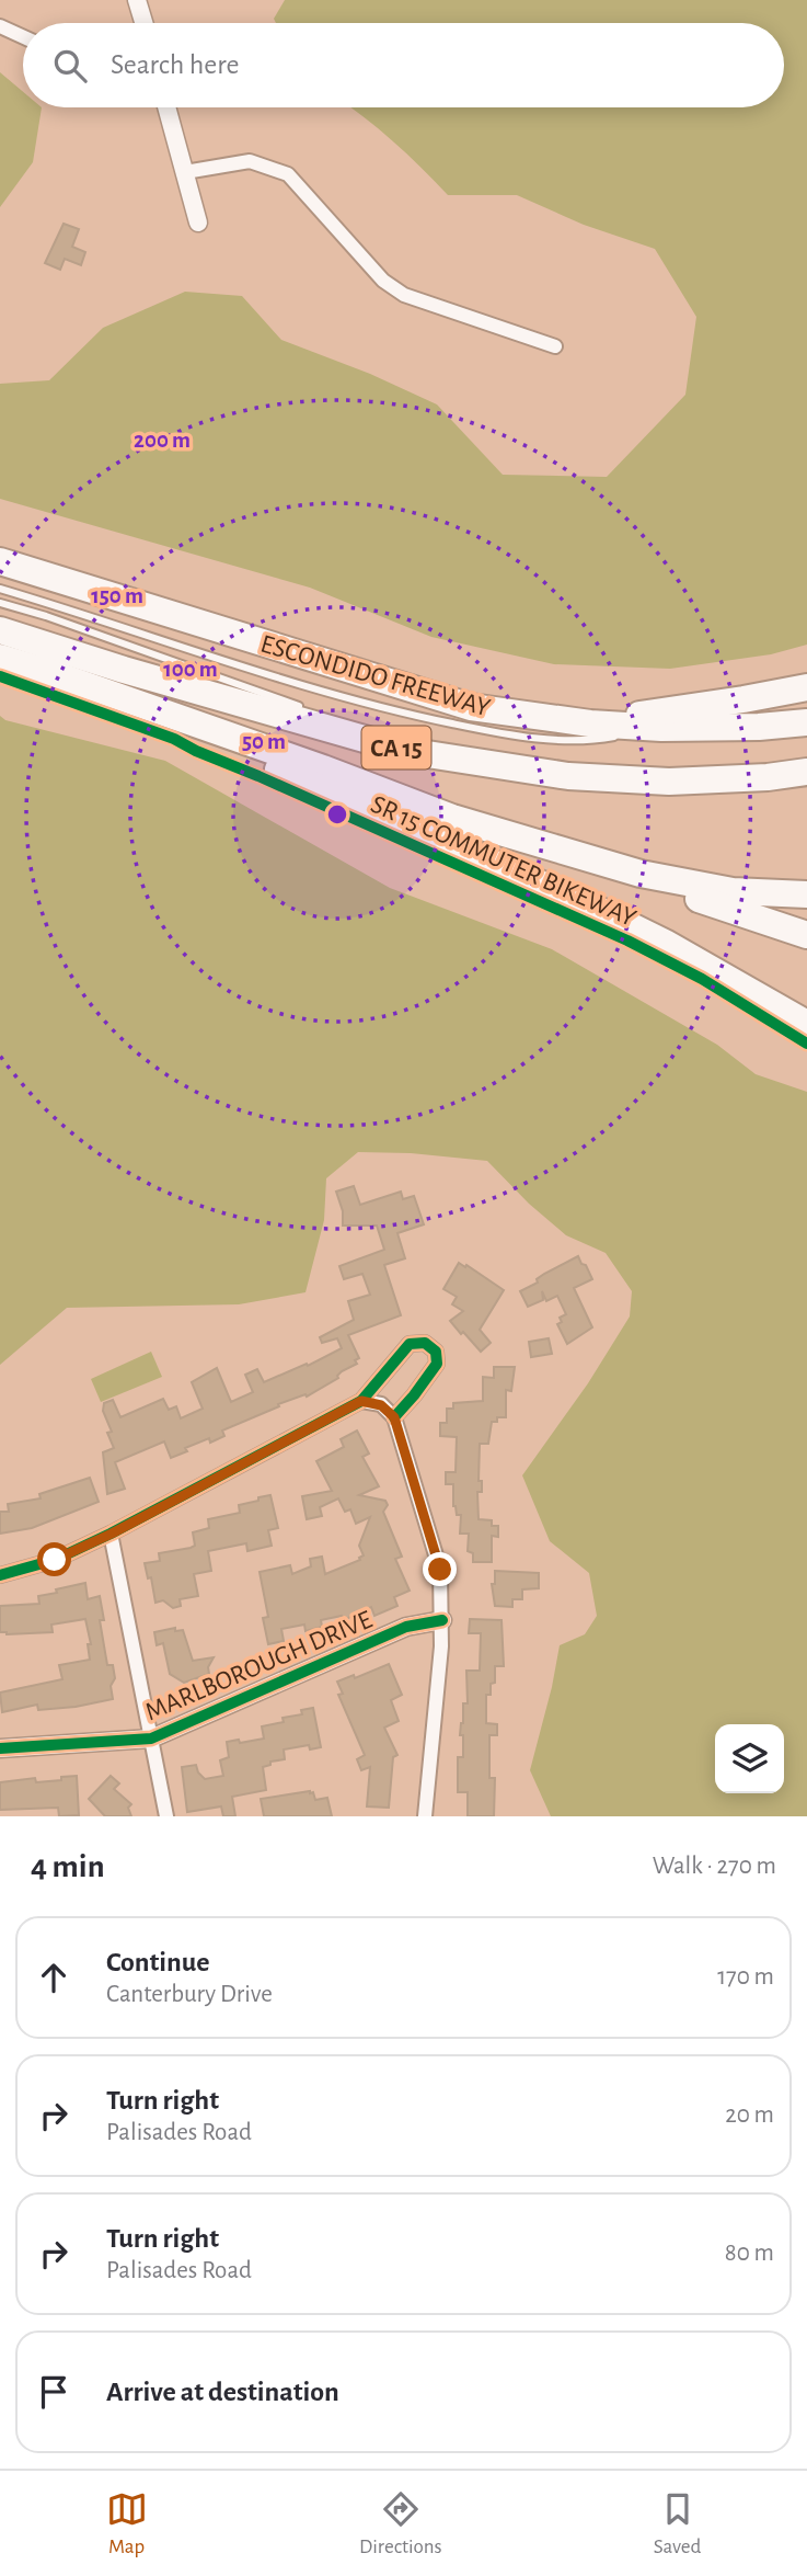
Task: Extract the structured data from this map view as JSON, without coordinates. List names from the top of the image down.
{
  "streets": {
    "highway": ["ESCONDIDO FREEWAY", "CA 15"],
    "street": ["MARLBOROUGH DRIVE"],
    "cycle path": ["SR 15 COMMUTER BIKEWAY"]
  },
  "page": {
    "search": "Search here",
    "heading": ["4 min", "Walk · 270 m"],
    "list": [
      ["Continue", "Canterbury Drive", "170 m"],
      ["Turn right", "Palisades Road", "20 m"],
      ["Turn right", "Palisades Road", "80 m"],
      "Arrive at destination"
    ],
    "nav": ["Map", "Directions", "Saved"]
  },
  "rings": [
    "200 m",
    "150 m",
    "100 m",
    "50 m"
  ]
}
